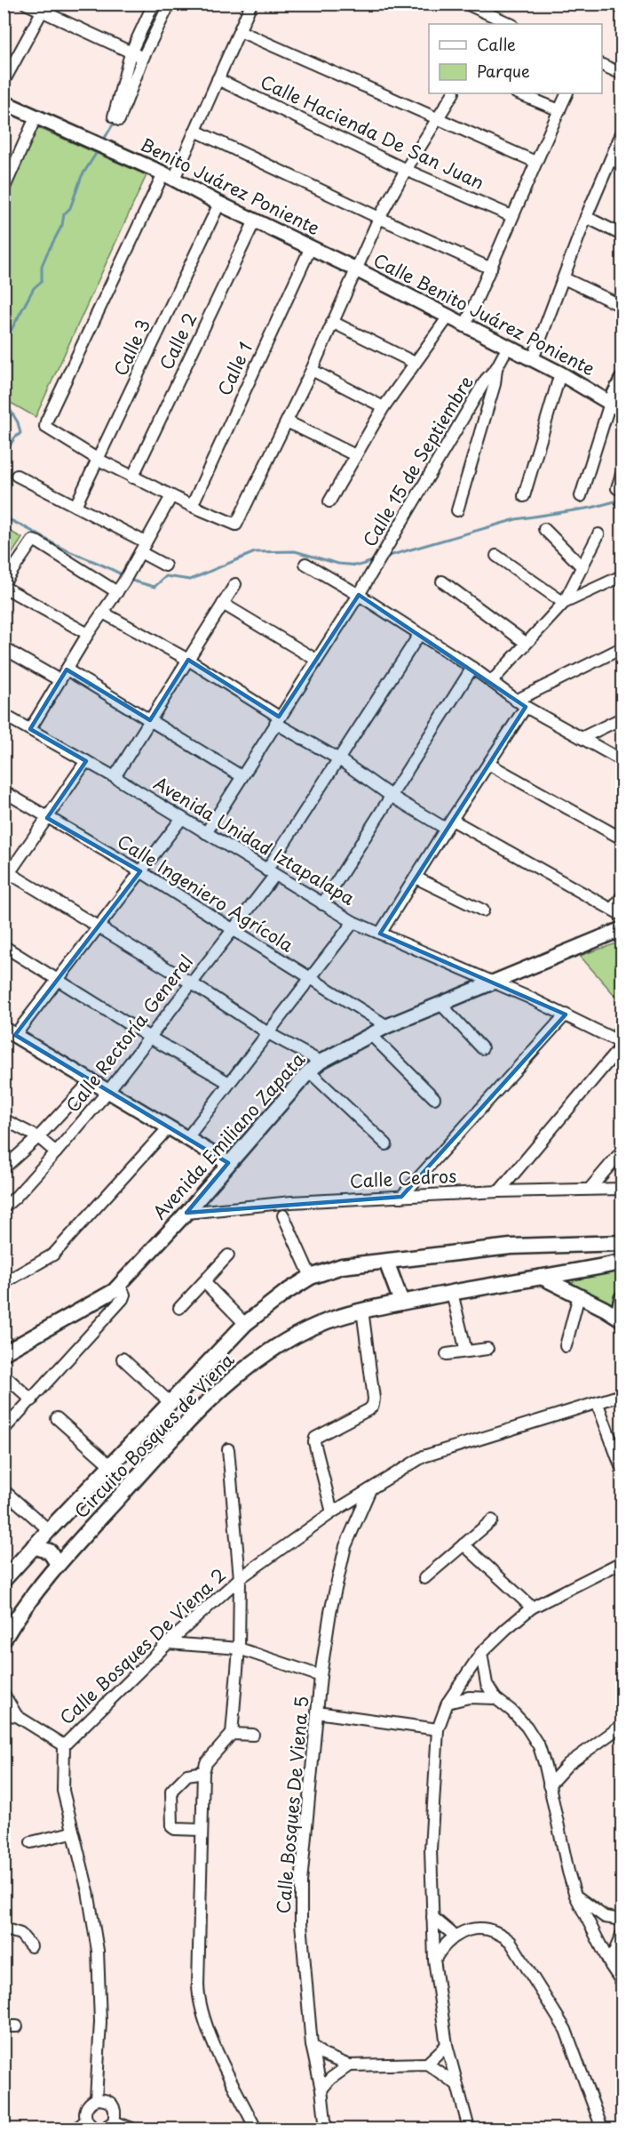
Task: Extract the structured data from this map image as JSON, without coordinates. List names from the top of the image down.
{
  "streets": {
    "main road": ["Circuito Bosques de Viena"],
    "street": [
      "Calle Hacienda De San Juan",
      "Benito Juárez Poniente",
      "Calle Benito Juárez Poniente",
      "Calle 2",
      "Calle 3",
      "Calle 1",
      "Calle 15 de Septiembre",
      "Avenida Unidad Iztapalapa",
      "Calle Ingeniero Agrícola",
      "Calle Rectoría General",
      "Avenida Emiliano Zapata",
      "Calle Cedros",
      "Calle Bosques De Viena 2",
      "Calle Bosques De Viena 5"
    ]
  },
  "crossings": [
    ["Benito Juárez Poniente", "Calle Benito Juárez Poniente"],
    ["Benito Juárez Poniente", "Calle 2"],
    ["Benito Juárez Poniente", "Calle 3"],
    ["Benito Juárez Poniente", "Calle 1"],
    ["Calle Benito Juárez Poniente", "Calle 15 de Septiembre"],
    ["Calle 15 de Septiembre", "Avenida Unidad Iztapalapa"],
    ["Avenida Unidad Iztapalapa", "Calle Rectoría General"],
    ["Avenida Unidad Iztapalapa", "Avenida Emiliano Zapata"],
    ["Calle Ingeniero Agrícola", "Calle Rectoría General"],
    ["Calle Ingeniero Agrícola", "Avenida Emiliano Zapata"],
    ["Avenida Emiliano Zapata", "Calle Cedros"],
    ["Calle Bosques De Viena 2", "Calle Bosques De Viena 5"]
  ],
  "legend": ["Calle", "Parque"]
}
